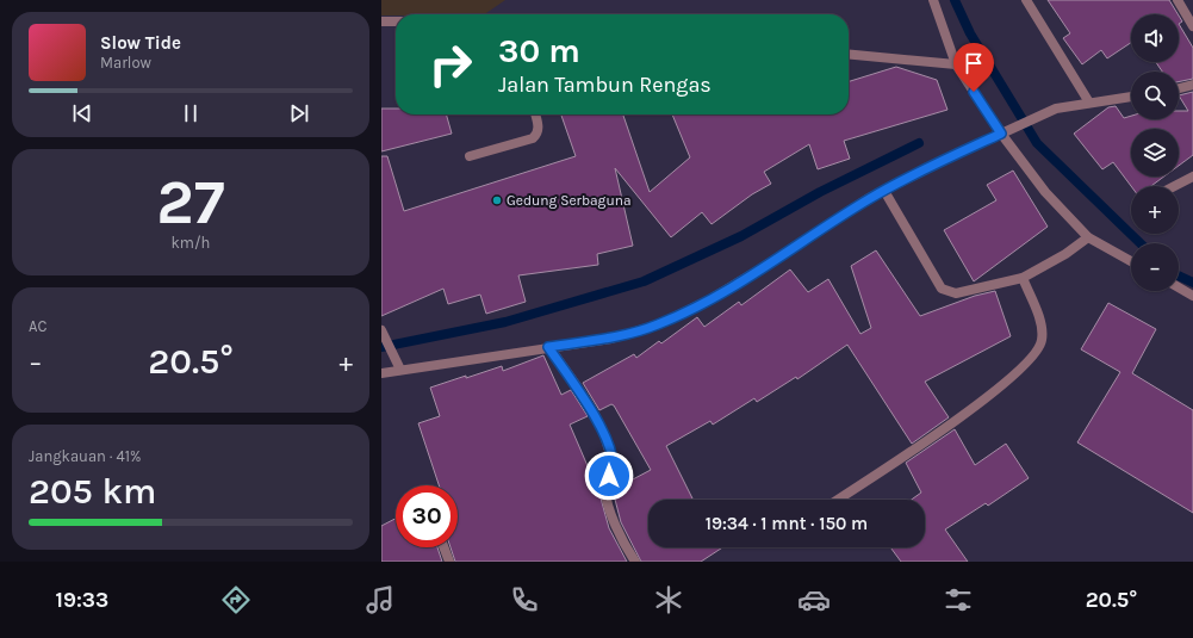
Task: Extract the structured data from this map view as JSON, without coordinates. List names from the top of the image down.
{
  "places": ["Gedung Serbaguna"],
  "page": {
    "map_buttons": ["+", "−"],
    "turn": ["30 m", "Jalan Tambun Rengas"],
    "song": ["Slow Tide", "Marlow"],
    "tile": [
      ["27", "km/h"],
      "AC",
      ["Jangkauan · 41%", "205 km"]
    ],
    "heat": ["−", "20.5°", "+"],
    "limit": "30",
    "trip": "19:34 · 1 mnt · 150 m",
    "tabs": ["19:33", "20.5°"]
  }
}
